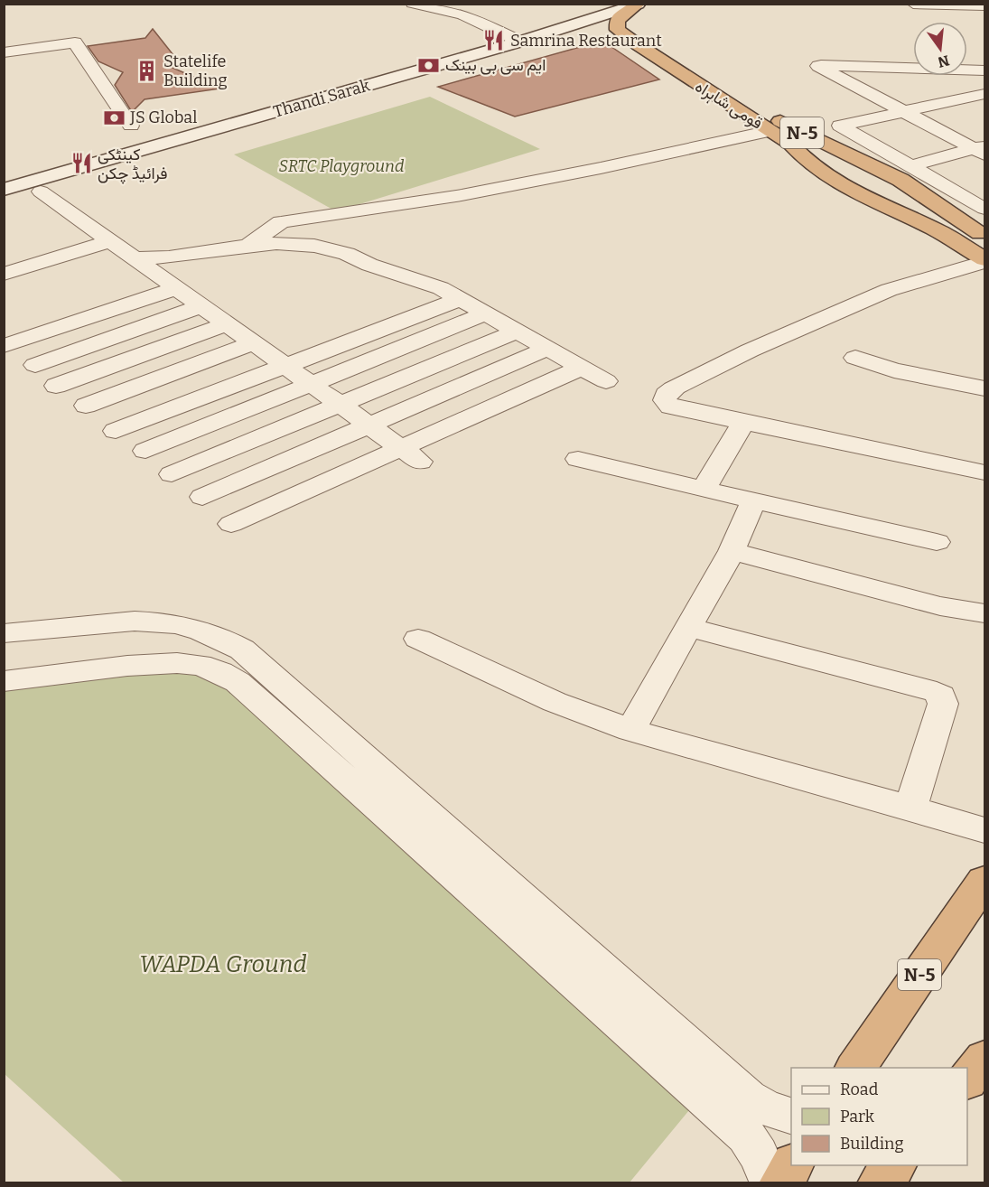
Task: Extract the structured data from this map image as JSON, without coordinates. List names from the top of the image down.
{
  "streets": {
    "highway": ["قومی شاہراہ", "N-5"],
    "main road": ["Thandi Sarak"]
  },
  "crossings": [
    ["Thandi Sarak", "قومی شاہراہ"]
  ],
  "parks": ["SRTC Playground", "WAPDA Ground"],
  "places": {
    "restaurant": ["Samrina Restaurant", "کینٹکی فرائیڈ چکن"],
    "bank": ["ایم سی بی بینک", "JS Global"],
    "building": ["Statelife Building"]
  },
  "legend": ["Road", "Park", "Building"],
  "north": "bottom"
}
